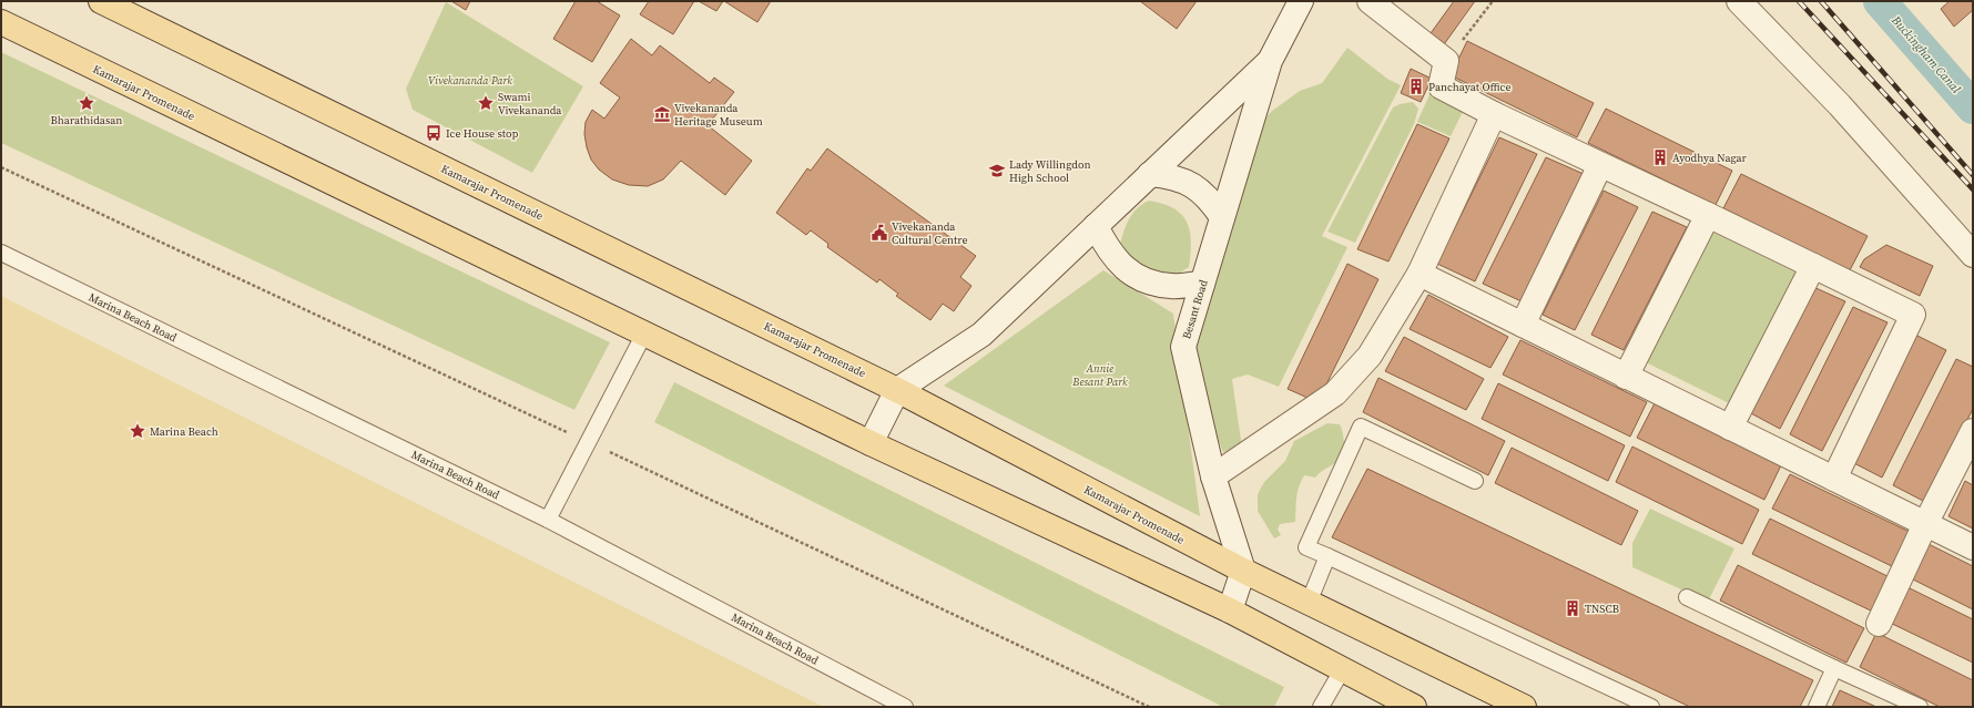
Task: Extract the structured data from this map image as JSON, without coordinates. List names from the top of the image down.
{
  "streets": {
    "main road": ["Kamarajar Promenade"],
    "street": ["Besant Road"],
    "lane": ["Marina Beach Road"]
  },
  "crossings": [
    ["Kamarajar Promenade", "Besant Road"]
  ],
  "water": ["Buckingham Canal"],
  "parks": ["Vivekananda Park", "Annie Besant Park"],
  "places": {
    "building": ["Panchayat Office", "Ayodhya Nagar", "TNSCB"],
    "place": ["Bharathidasan", "Swami Vivekananda", "Marina Beach"],
    "museum": ["Vivekananda Heritage Museum"],
    "bus stop": ["Ice House stop"],
    "school or university": ["Lady Willingdon High School"],
    "public building": ["Vivekananda Cultural Centre"]
  }
}
